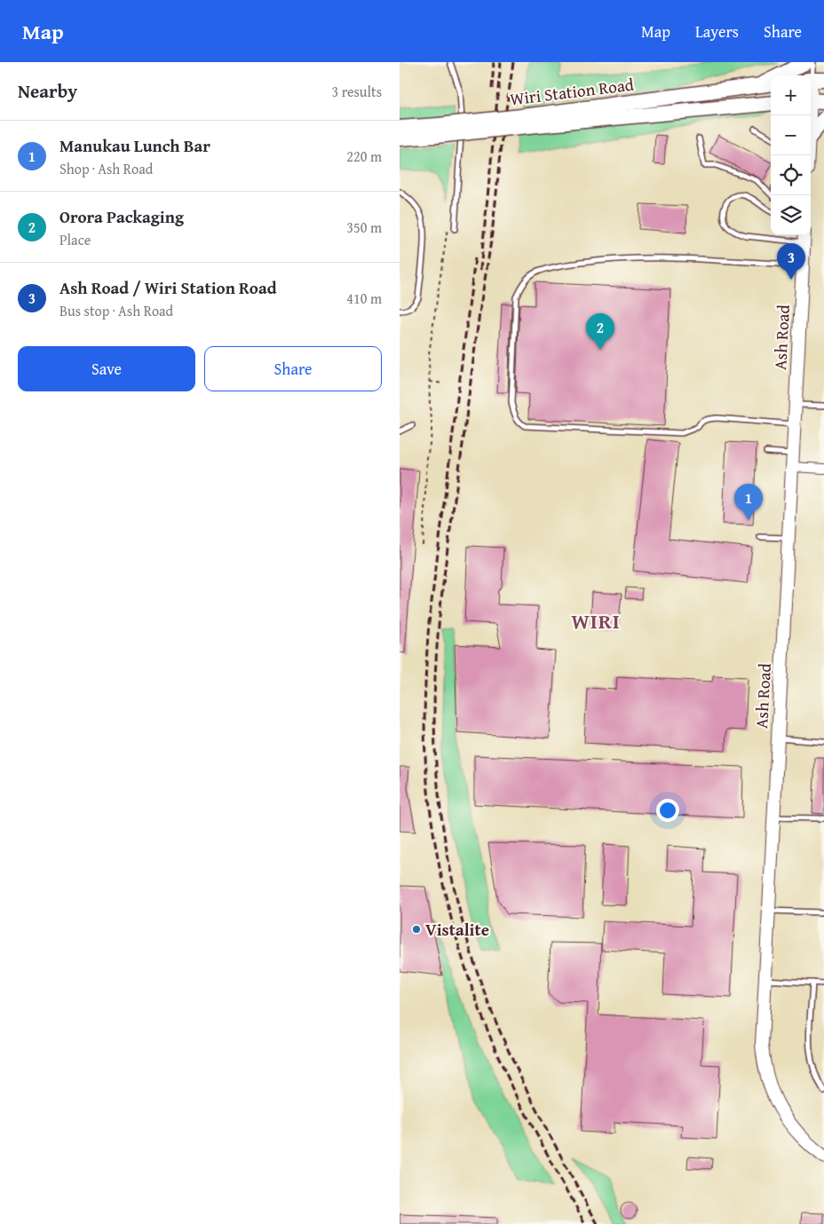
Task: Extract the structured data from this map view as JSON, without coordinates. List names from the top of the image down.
{
  "streets": {
    "main road": ["Wiri Station Road", "Ash Road"]
  },
  "districts": ["WIRI"],
  "places": ["Vistalite"],
  "page": {
    "header": "Map",
    "nav": ["Map", "Layers", "Share"],
    "heading": ["Nearby", "3 results"],
    "map_buttons": ["+", "−"],
    "list": [
      {
        "mark": "1",
        "name": "Manukau Lunch Bar",
        "note": "Shop · Ash Road",
        "value": "220 m"
      },
      {
        "mark": "2",
        "name": "Orora Packaging",
        "note": "Place",
        "value": "350 m"
      },
      {
        "mark": "3",
        "name": "Ash Road / Wiri Station Road",
        "note": "Bus stop · Ash Road",
        "value": "410 m"
      }
    ],
    "pins": ["3", "2", "1"],
    "buttons": ["Save", "Share"]
  }
}
